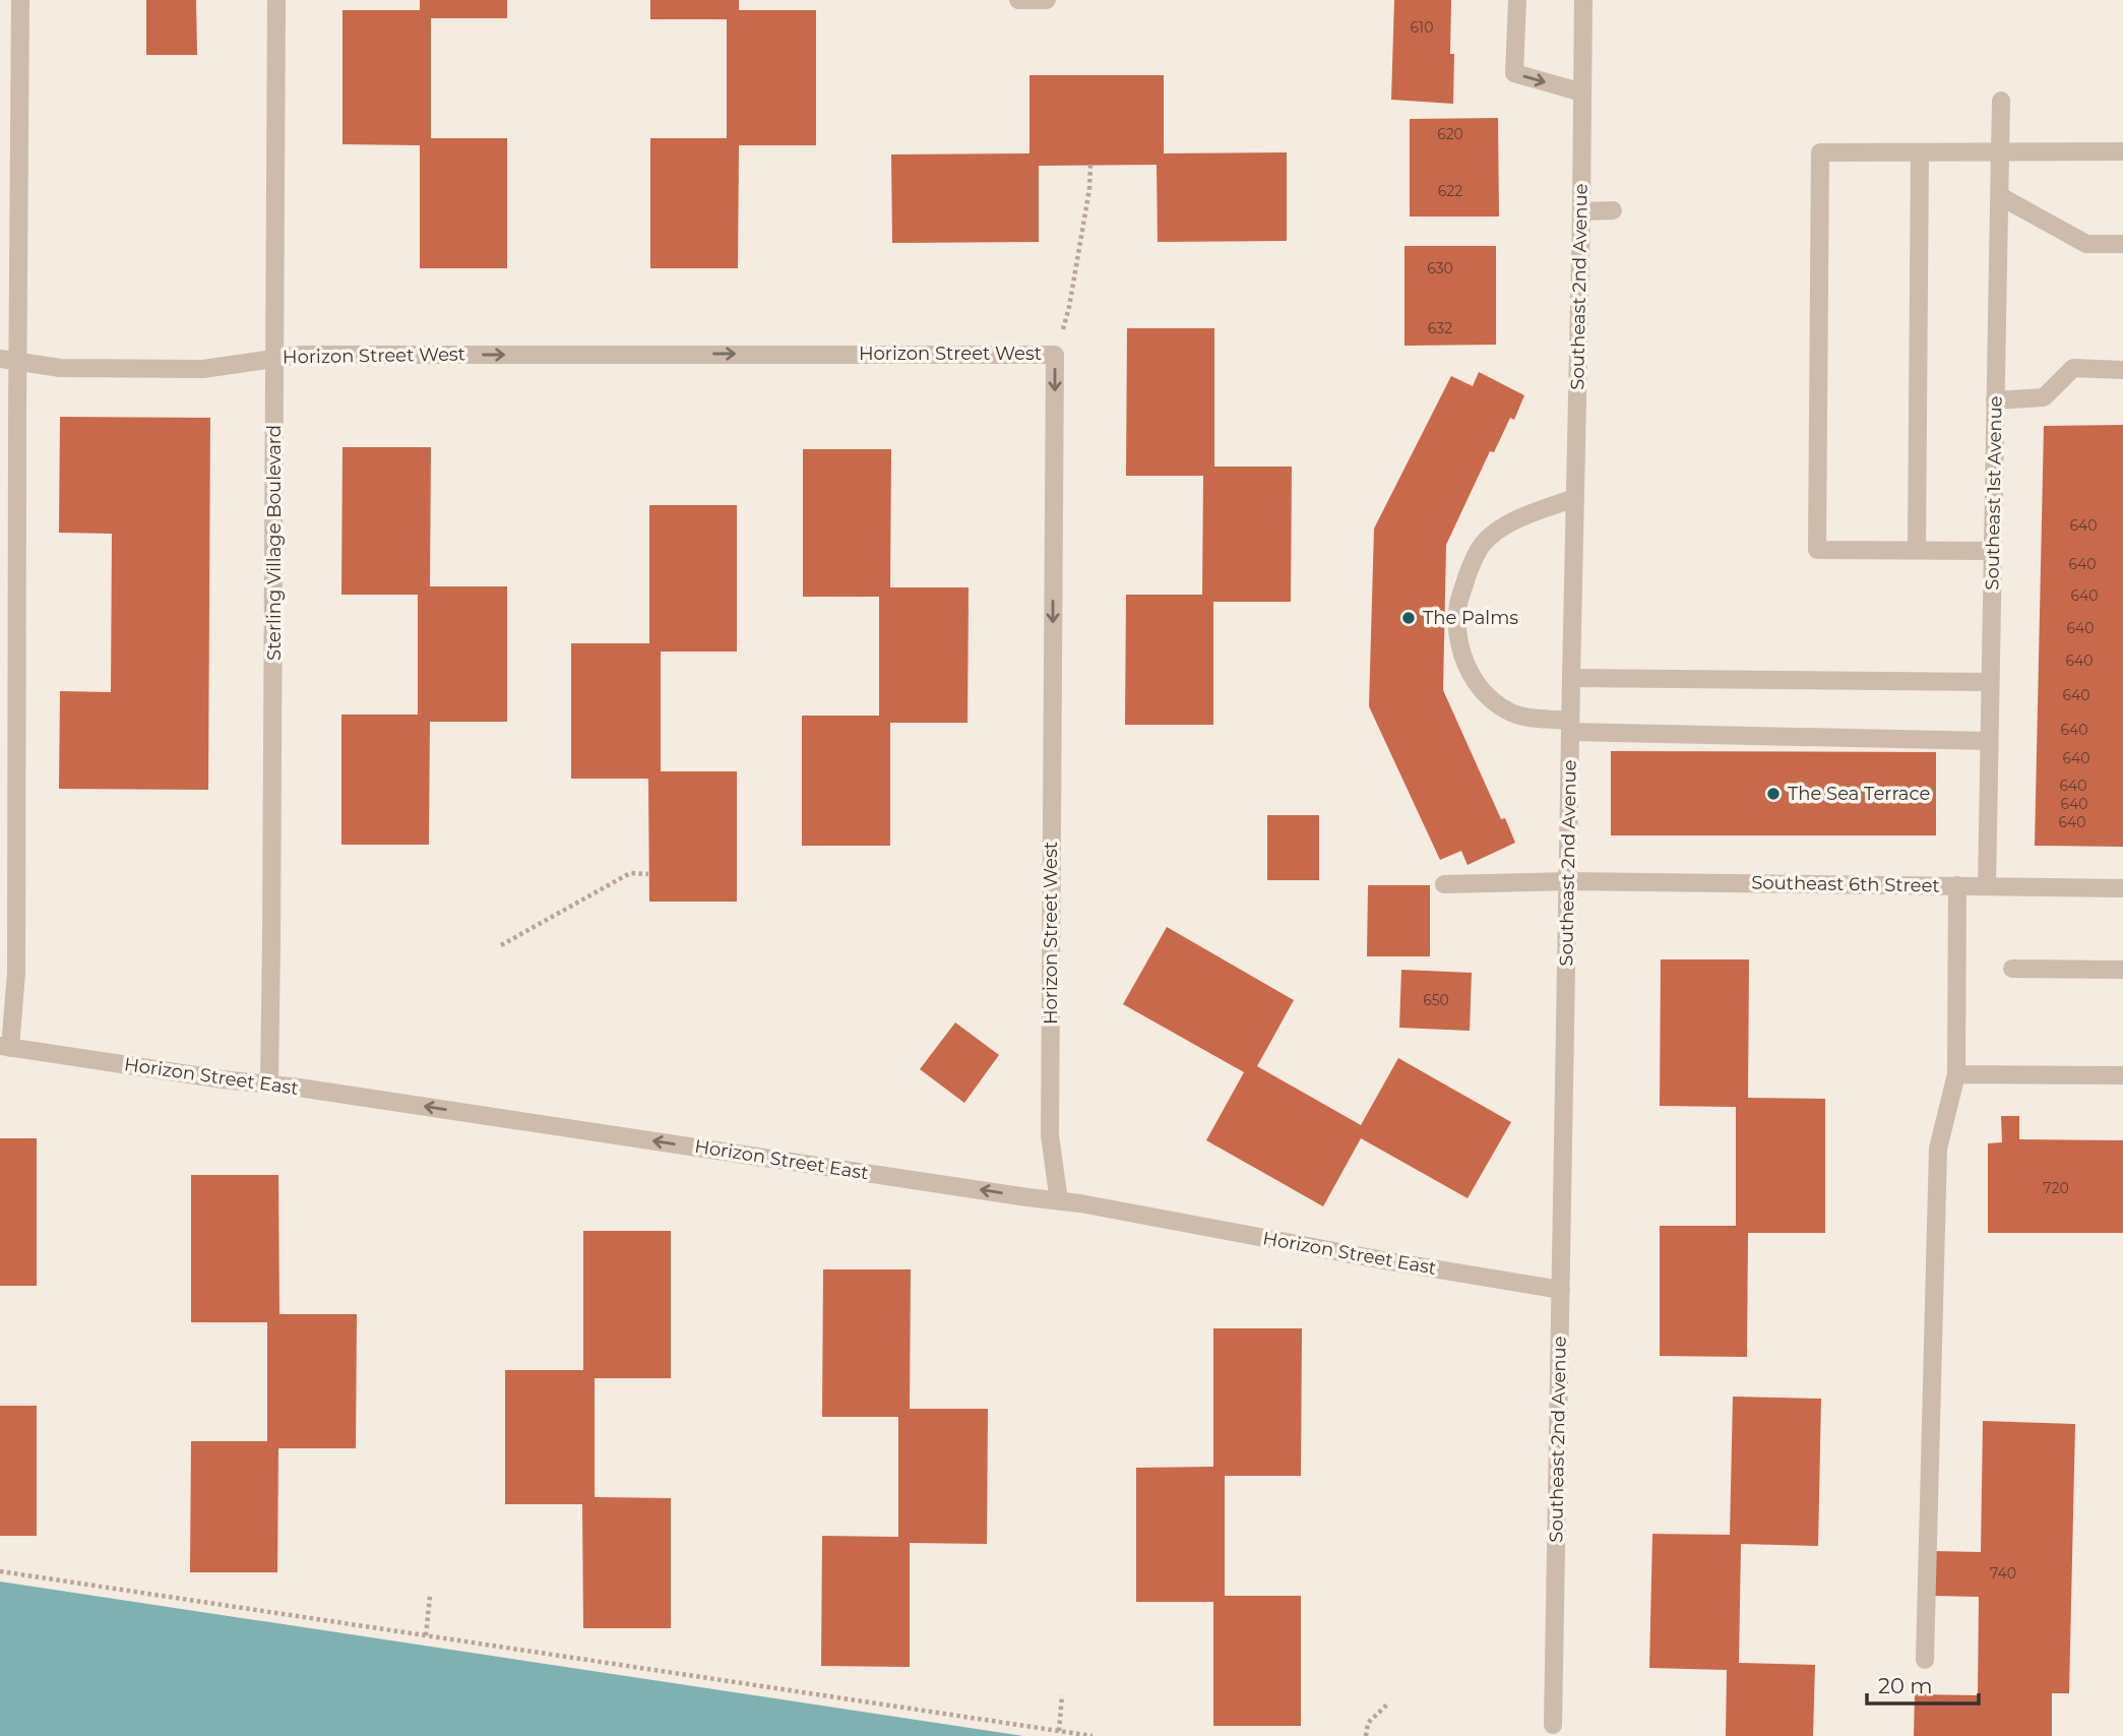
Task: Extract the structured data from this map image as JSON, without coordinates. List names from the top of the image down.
{
  "streets": {
    "street": [
      "Southeast 2nd Avenue",
      "Horizon Street West",
      "Southeast 1st Avenue",
      "Sterling Village Boulevard",
      "Southeast 6th Street",
      "Horizon Street East"
    ]
  },
  "crossings": [
    ["Southeast 2nd Avenue", "Southeast 6th Street"],
    ["Southeast 2nd Avenue", "Horizon Street East"],
    ["Horizon Street West", "Sterling Village Boulevard"],
    ["Horizon Street West", "Horizon Street East"],
    ["Southeast 1st Avenue", "Southeast 6th Street"],
    ["Sterling Village Boulevard", "Horizon Street East"]
  ],
  "one_way": ["Horizon Street East"],
  "places": ["The Palms", "The Sea Terrace"],
  "house_numbers": [
    "610",
    "620",
    "622",
    "630",
    "632",
    "640",
    "640",
    "640",
    "640",
    "640",
    "640",
    "640",
    "640",
    "640",
    "640",
    "640",
    "650",
    "720",
    "740"
  ],
  "scale_bar": "20 m"
}
